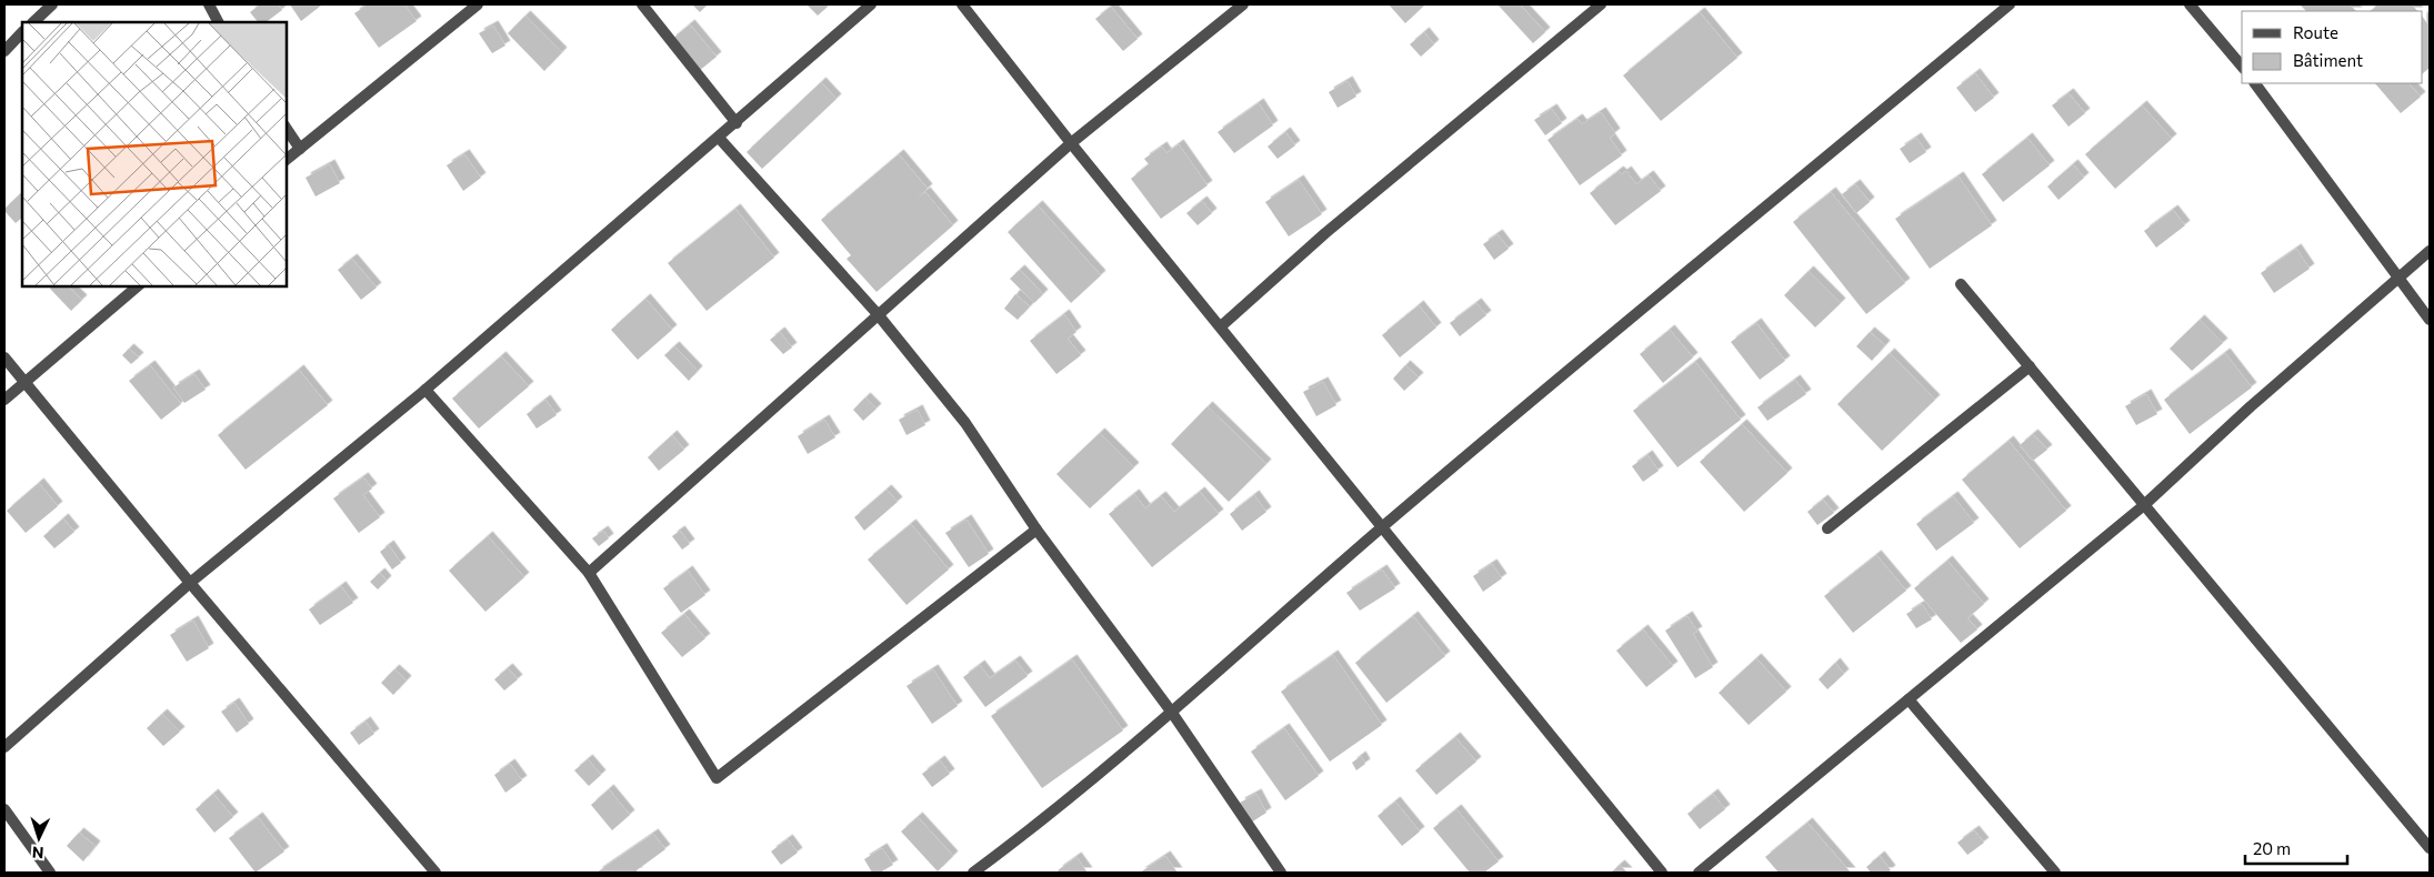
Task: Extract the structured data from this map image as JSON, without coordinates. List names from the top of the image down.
{
  "legend": ["Route", "Bâtiment"],
  "scale_bar": "20 m",
  "north": "bottom"
}
